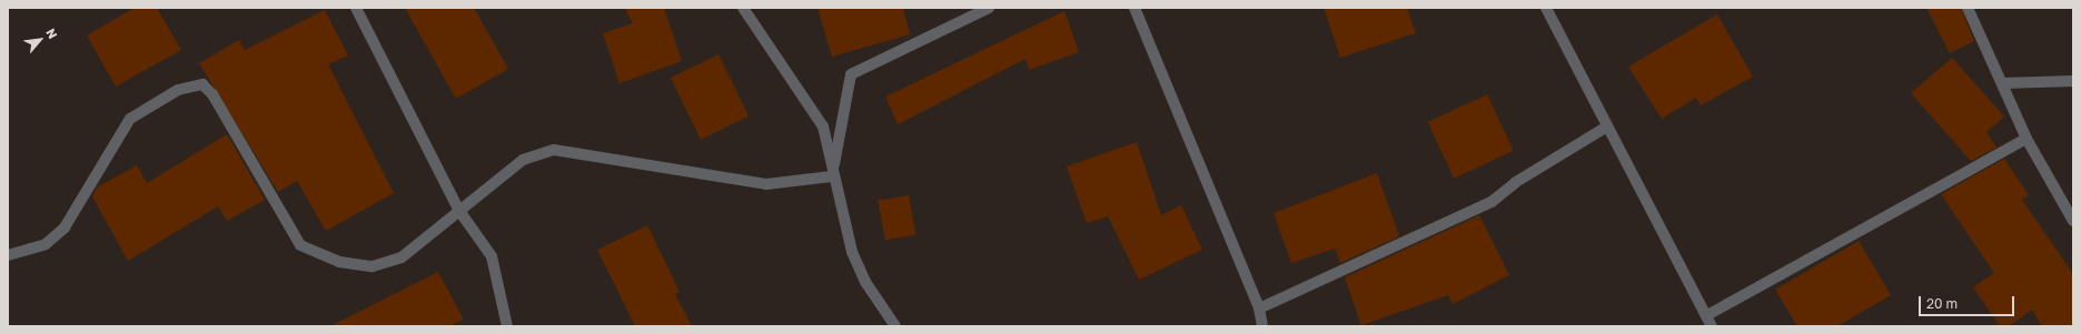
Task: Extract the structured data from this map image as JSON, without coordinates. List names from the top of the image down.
{
  "scale_bar": "20 m",
  "north": "top right"
}
